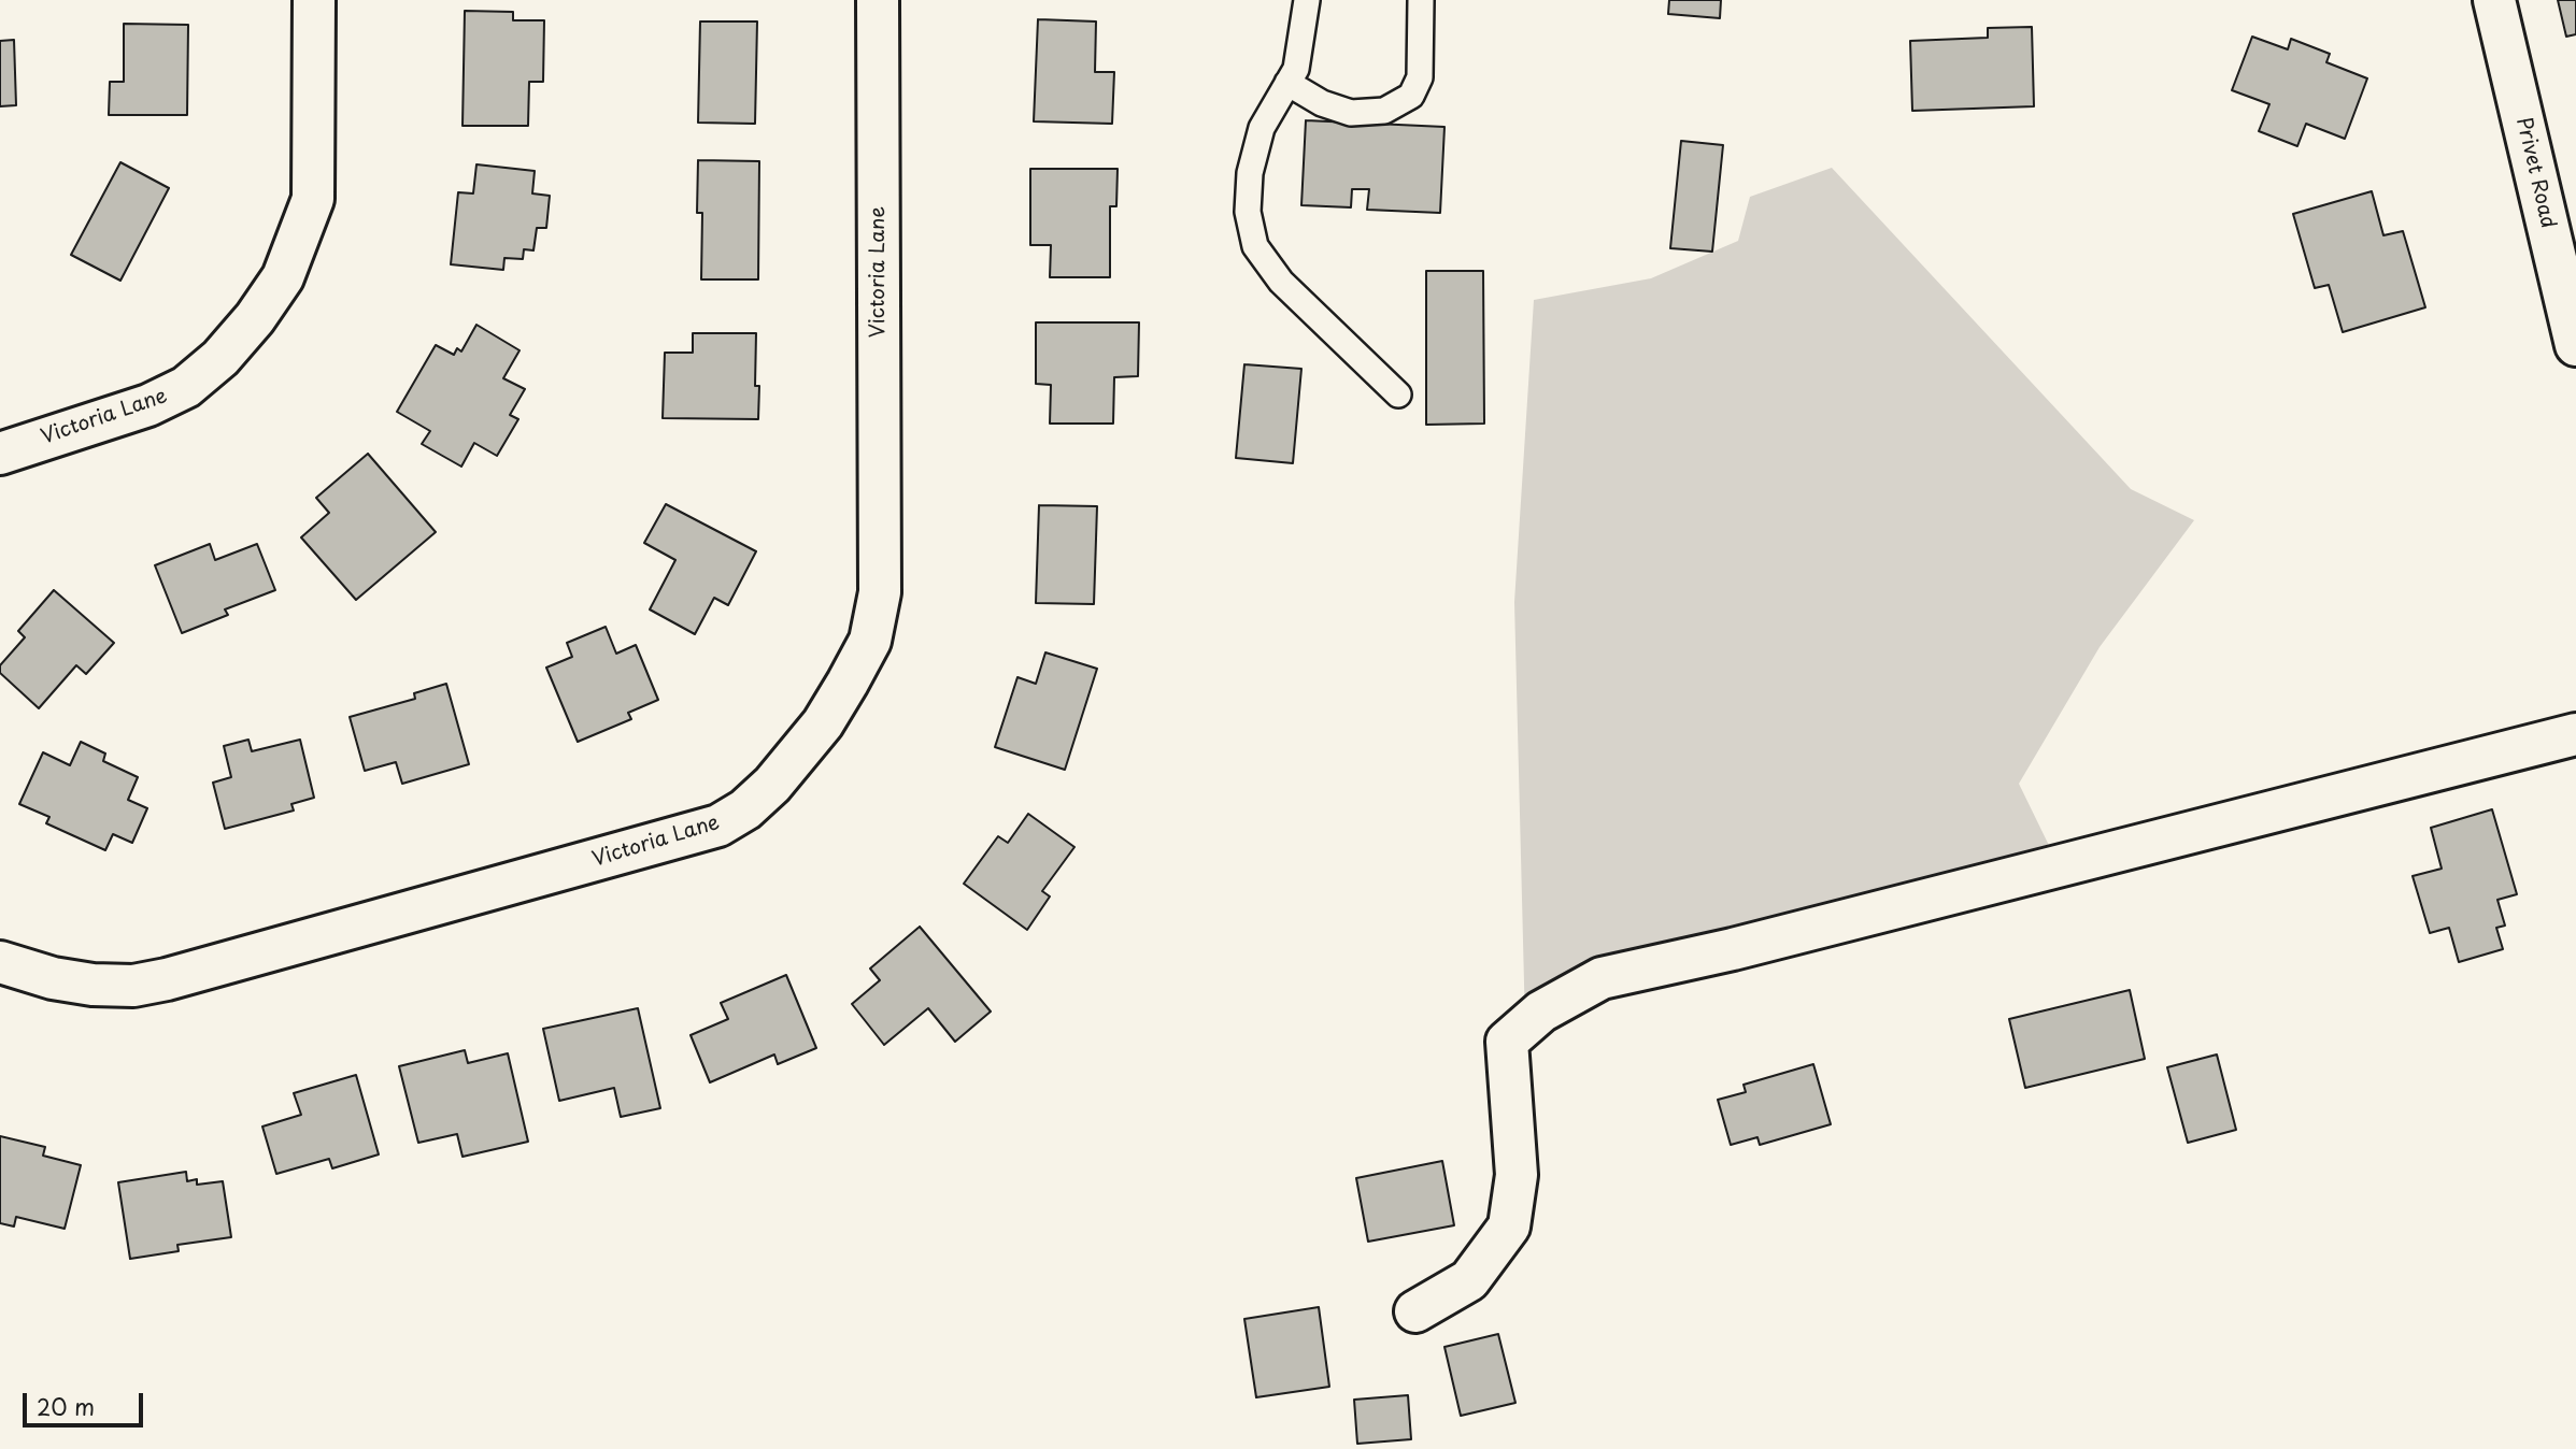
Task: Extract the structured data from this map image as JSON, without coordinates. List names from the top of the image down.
{
  "streets": {
    "street": ["Privet Road", "Victoria Lane"]
  },
  "scale_bar": "20 m"
}
